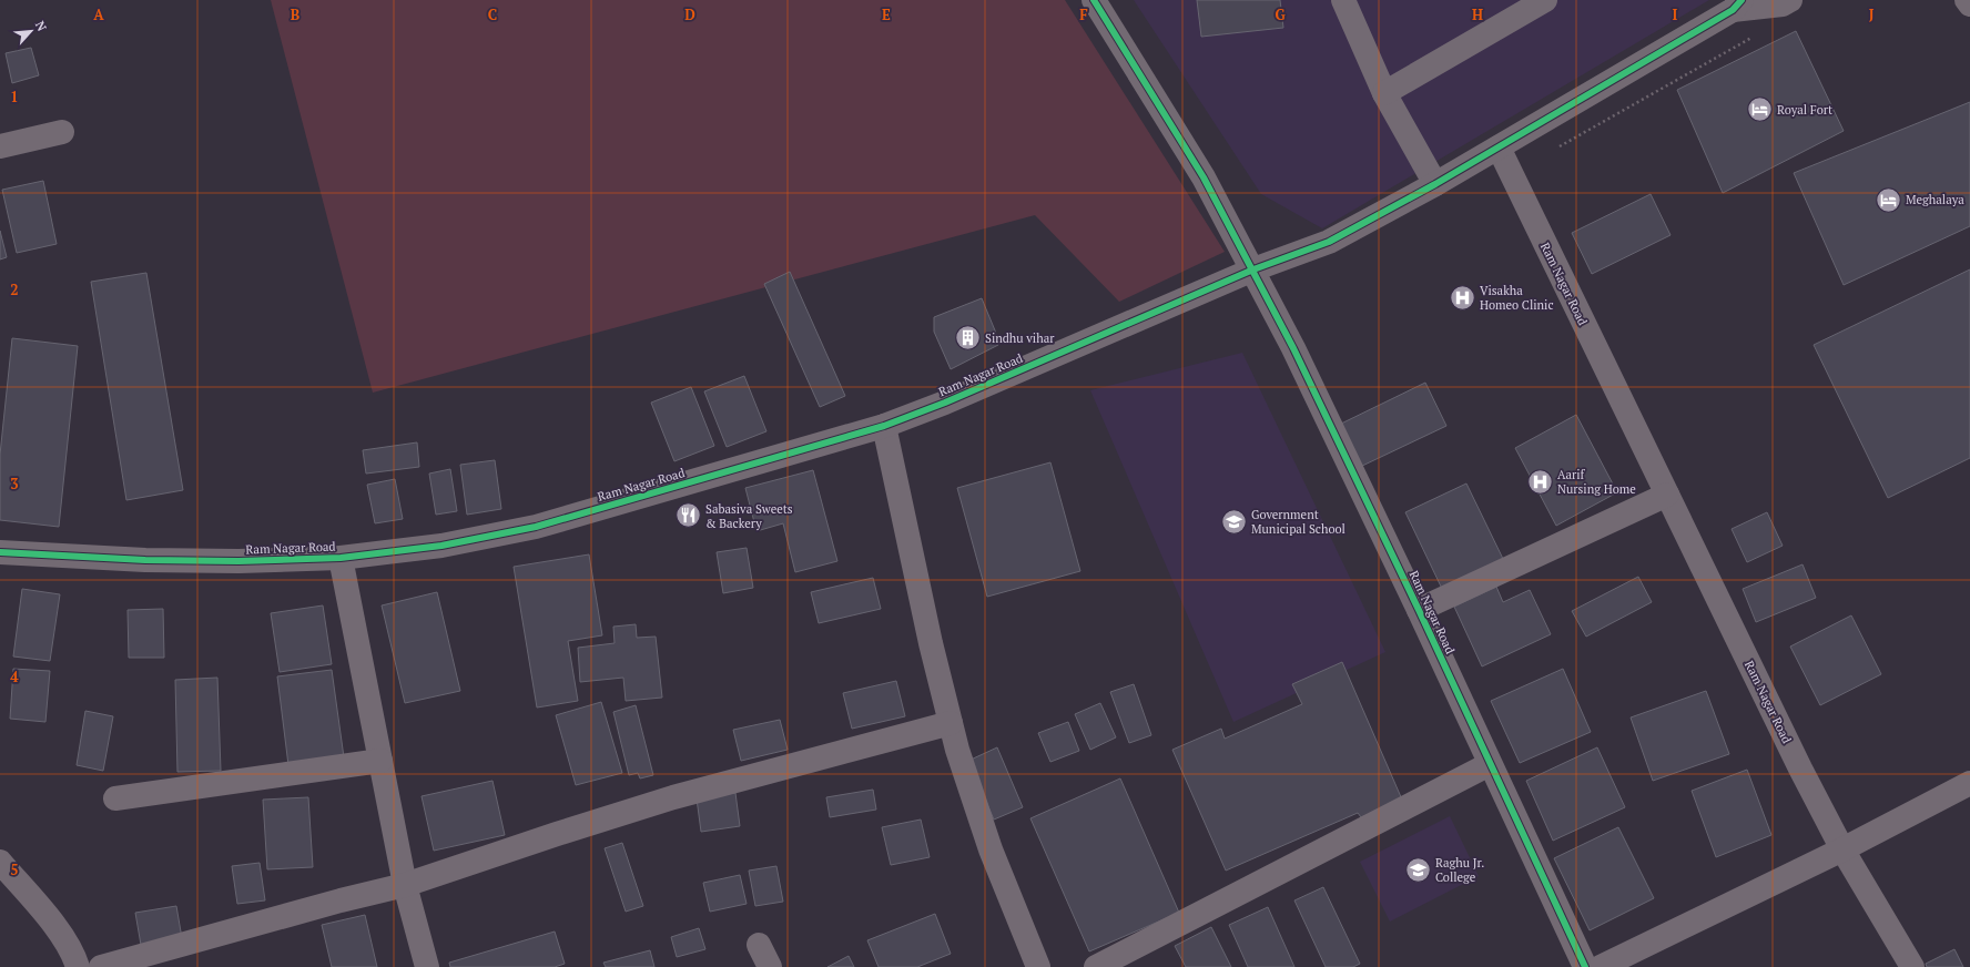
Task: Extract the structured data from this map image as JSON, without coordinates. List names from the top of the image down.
{
  "streets": {
    "street": ["Ram Nagar Road"]
  },
  "places": {
    "hotel": ["Royal Fort", "Meghalaya"],
    "hospital": ["Visakha Homeo Clinic", "Aarif Nursing Home"],
    "building": ["Sindhu vihar"],
    "restaurant": ["Sabasiva Sweets & Backery"],
    "school or university": ["Government Municipal School", "Raghu Jr. College"]
  },
  "north": "top right",
  "grid": {
    "columns": [
      "A",
      "B",
      "C",
      "D",
      "E",
      "F",
      "G",
      "H",
      "I",
      "J"
    ],
    "rows": [
      "1",
      "2",
      "3",
      "4",
      "5"
    ]
  }
}
